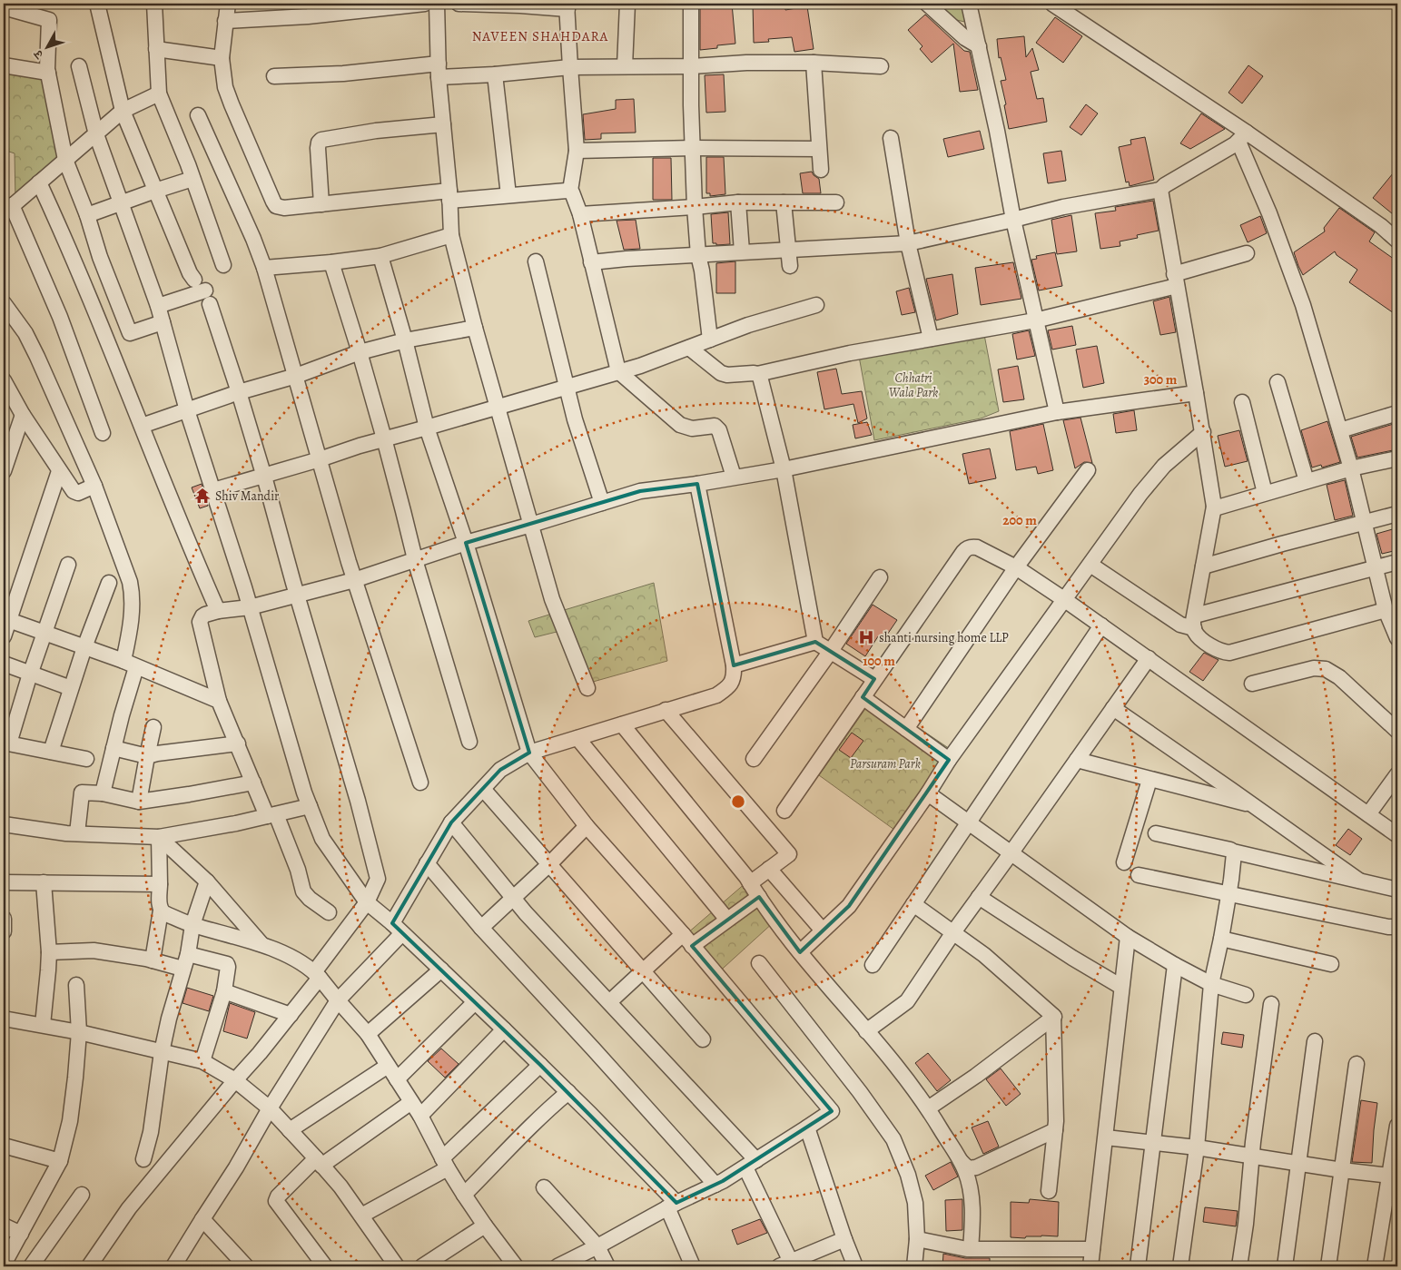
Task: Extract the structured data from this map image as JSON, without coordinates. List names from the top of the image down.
{
  "districts": ["NAVEEN SHAHDARA"],
  "parks": ["Chhatri Wala Park", "Parsuram Park"],
  "places": {
    "temple": ["Shiv Mandir"],
    "hospital": ["shanti nursing home LLP"]
  },
  "north": "bottom left",
  "rings": ["300 m", "200 m", "100 m"]
}
